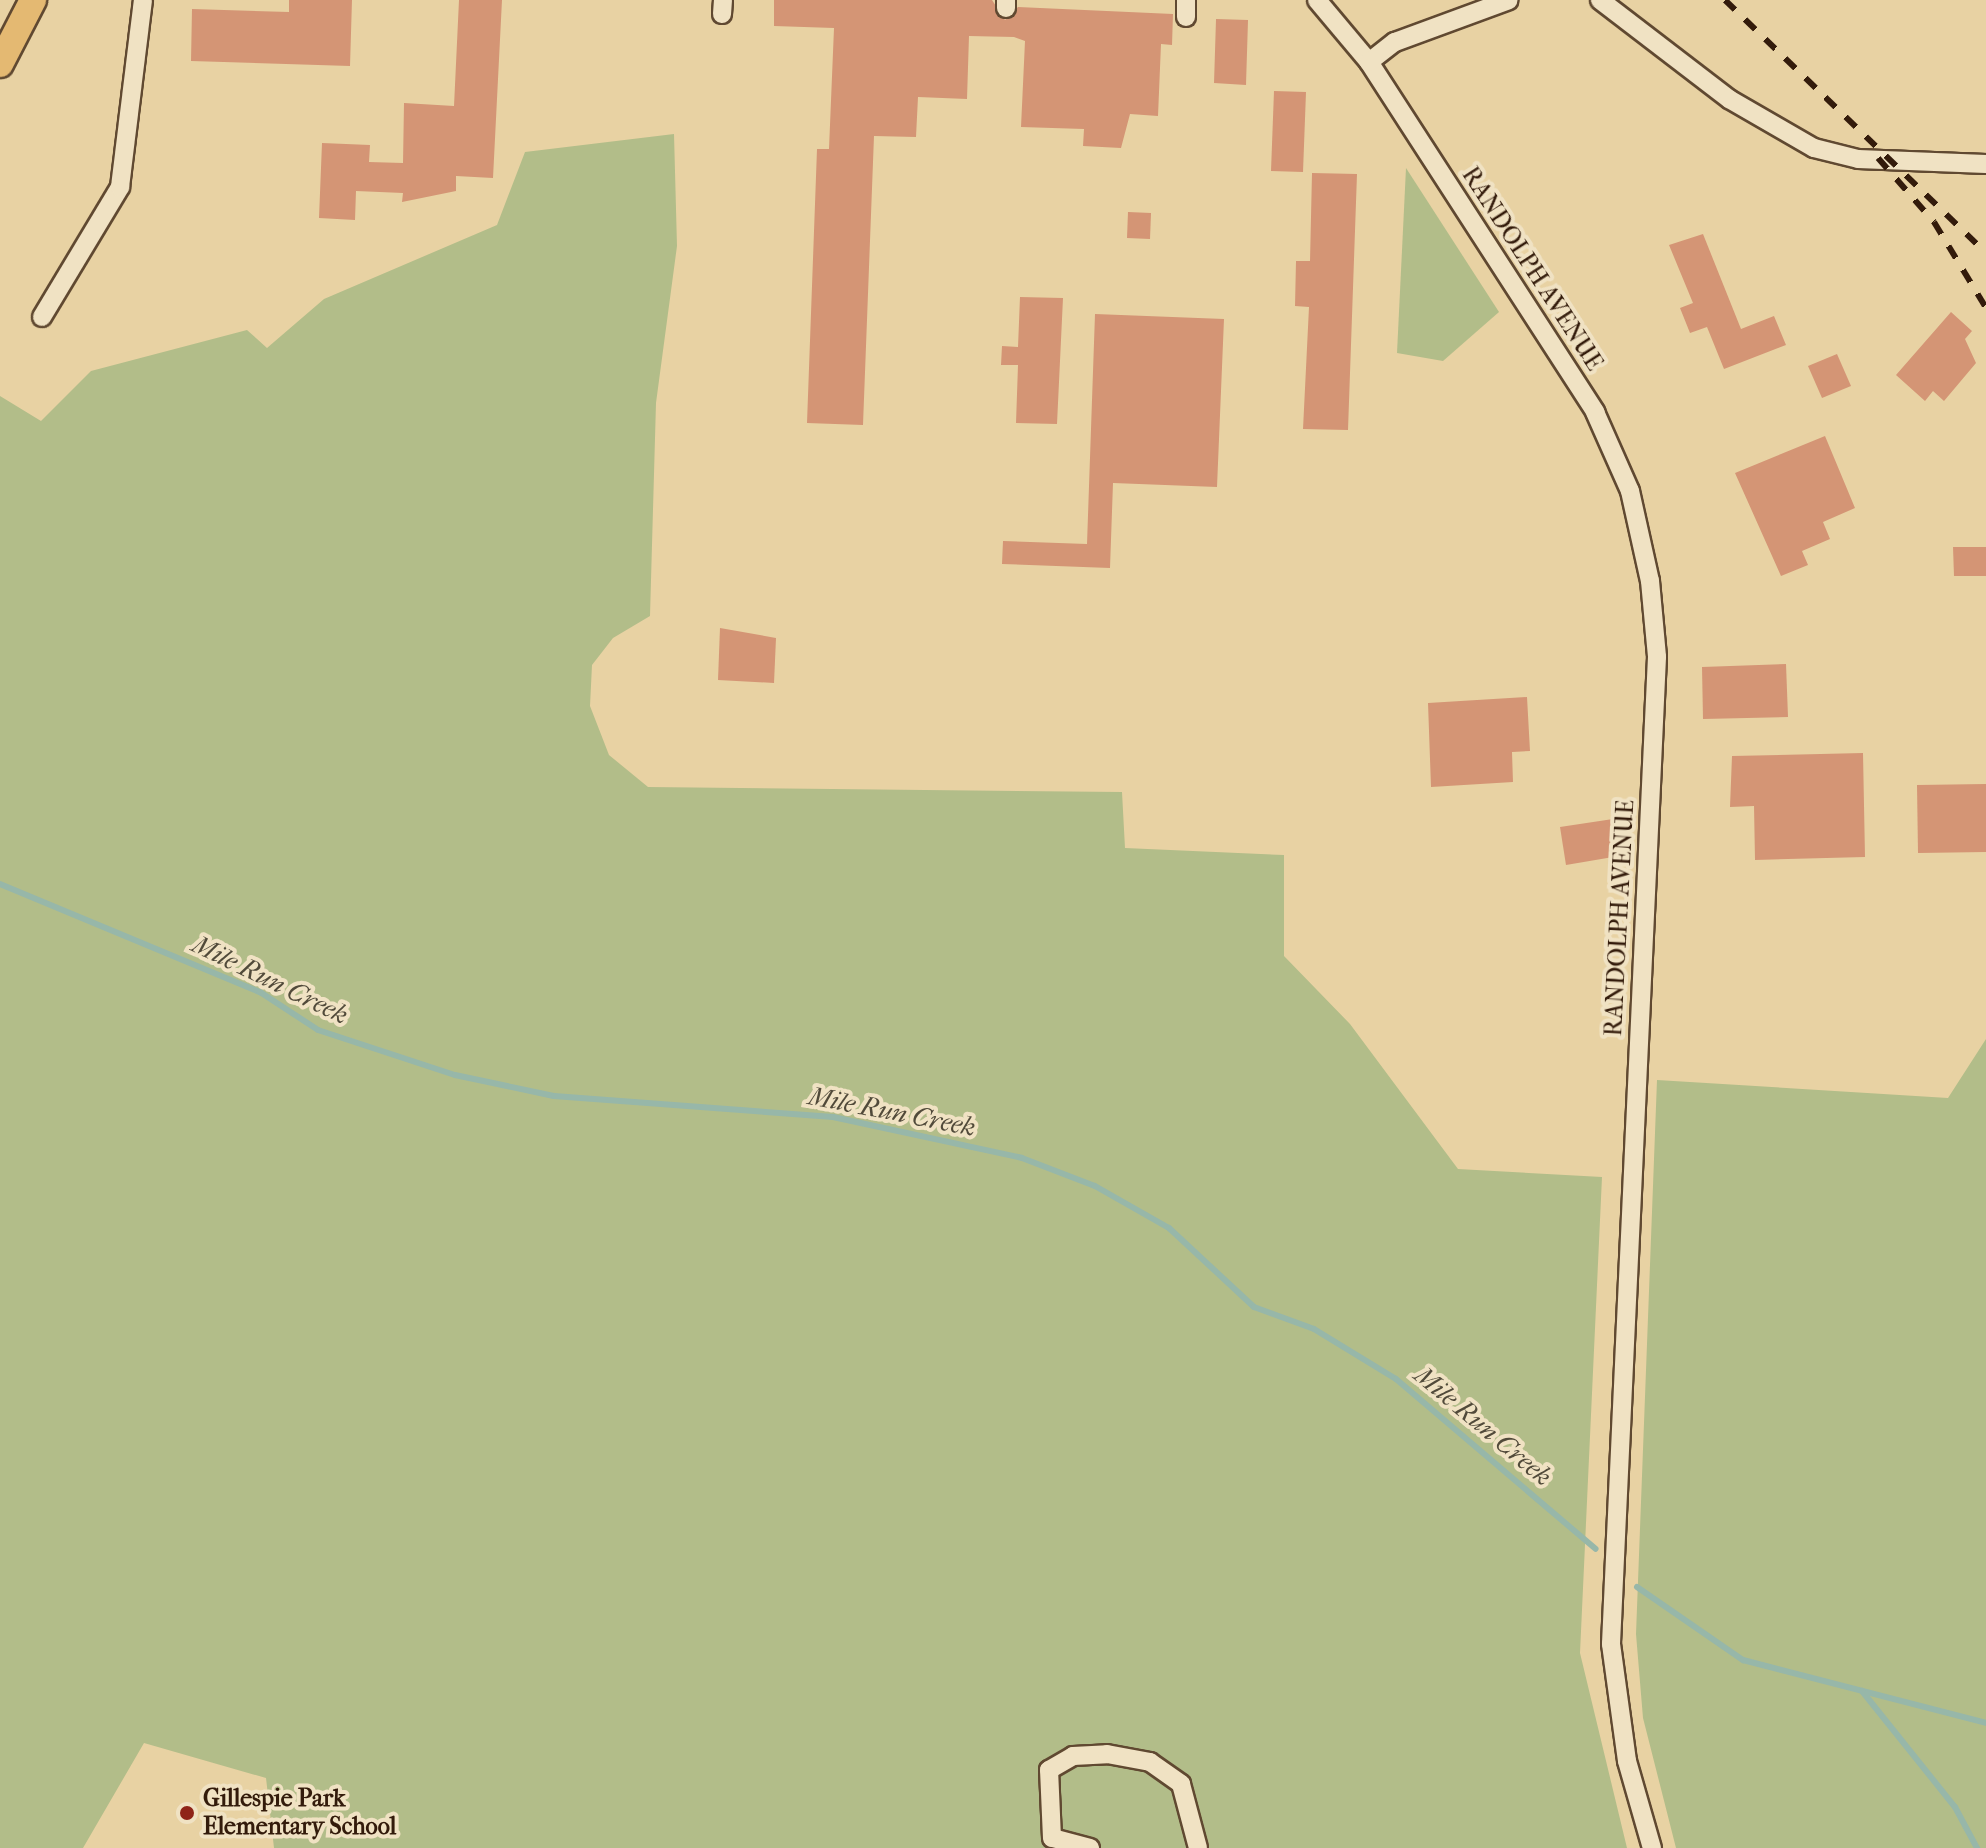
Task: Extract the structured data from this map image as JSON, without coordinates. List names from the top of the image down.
{
  "streets": {
    "street": ["RANDOLPH AVENUE"]
  },
  "water": ["Mile Run Creek"],
  "places": ["Gillespie Park Elementary School"]
}
